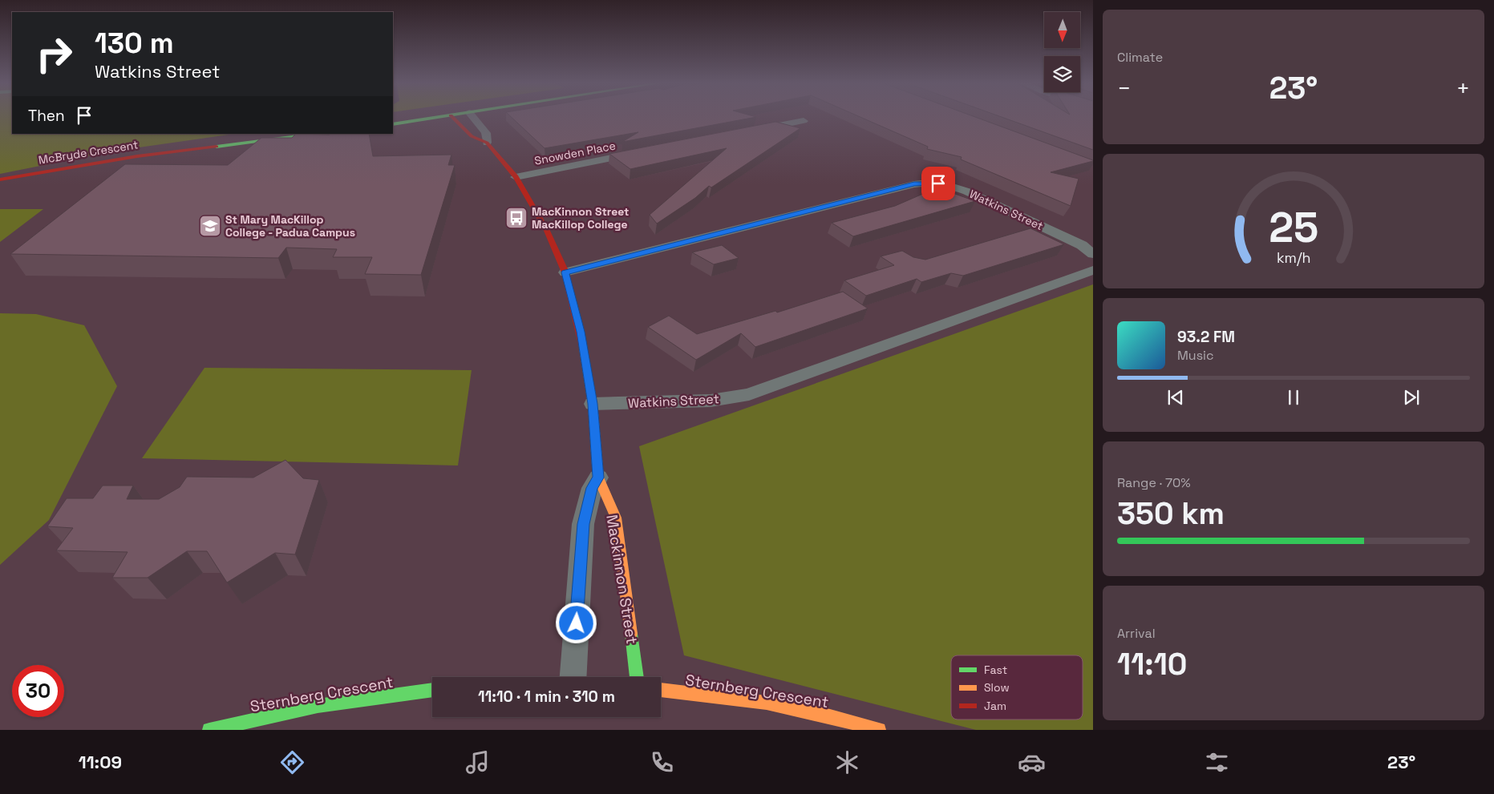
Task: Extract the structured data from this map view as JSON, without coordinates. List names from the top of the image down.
{
  "streets": {
    "street": [
      "McBryde Crescent",
      "Snowden Place",
      "Watkins Street",
      "Mackinnon Street",
      "Sternberg Crescent"
    ]
  },
  "crossings": [
    ["Snowden Place", "Mackinnon Street"],
    ["Watkins Street", "Mackinnon Street"]
  ],
  "places": {
    "bus stop": ["MacKinnon Street MacKillop College"],
    "school or university": ["St Mary MacKillop College - Padua Campus"]
  },
  "legend": ["Fast", "Slow", "Jam"],
  "north": "bottom",
  "page": {
    "tile": [
      "Climate",
      ["Range · 70%", "350 km"],
      ["Arrival", "11:10"]
    ],
    "turn": ["130 m", "Watkins Street"],
    "heat": ["−", "23°", "+"],
    "then": "Then",
    "song": ["93.2 FM", "Music"],
    "limit": "30",
    "trip": "11:10 · 1 min · 310 m",
    "tabs": ["11:09", "23°"],
    "gauge": ["25", "km/h"]
  }
}
